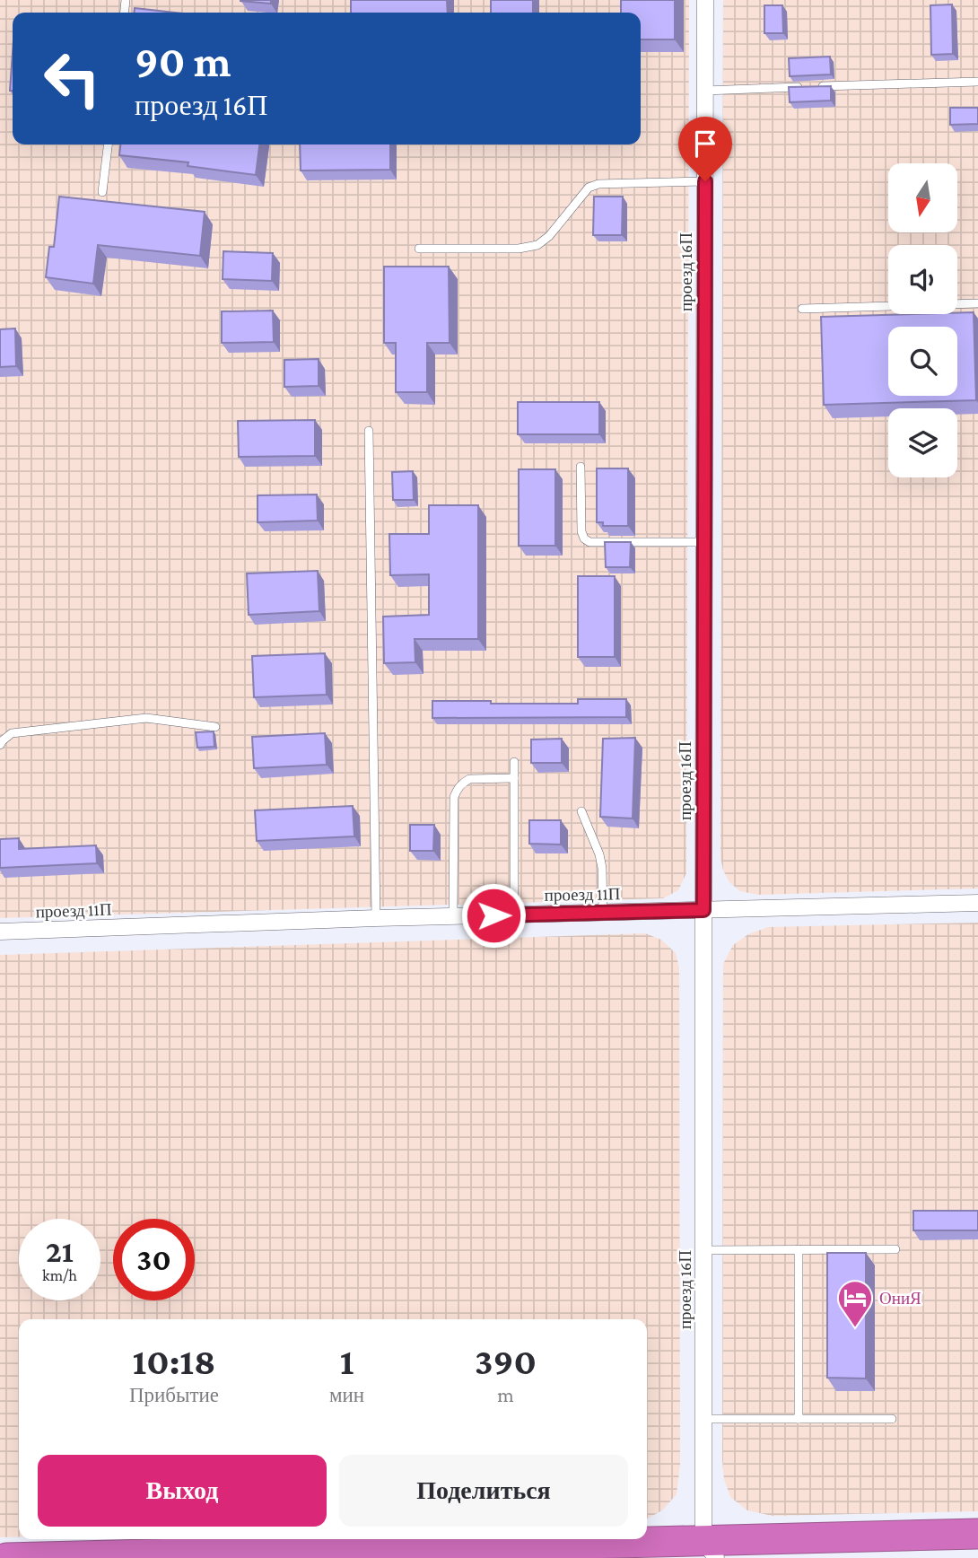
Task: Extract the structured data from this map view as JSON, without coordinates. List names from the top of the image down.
{
  "streets": {
    "street": ["проезд 16П", "проезд 11П"]
  },
  "crossings": [
    ["проезд 16П", "проезд 11П"]
  ],
  "places": {
    "hotel": ["ОниЯ"]
  },
  "north": "bottom",
  "page": {
    "turn": ["90 m", "проезд 16П"],
    "speed": "21 km/h",
    "limit": "30",
    "eta": [
      "10:18",
      "Прибытие",
      "1",
      "мин",
      "390",
      "m"
    ],
    "buttons": ["Выход", "Поделиться"]
  }
}
